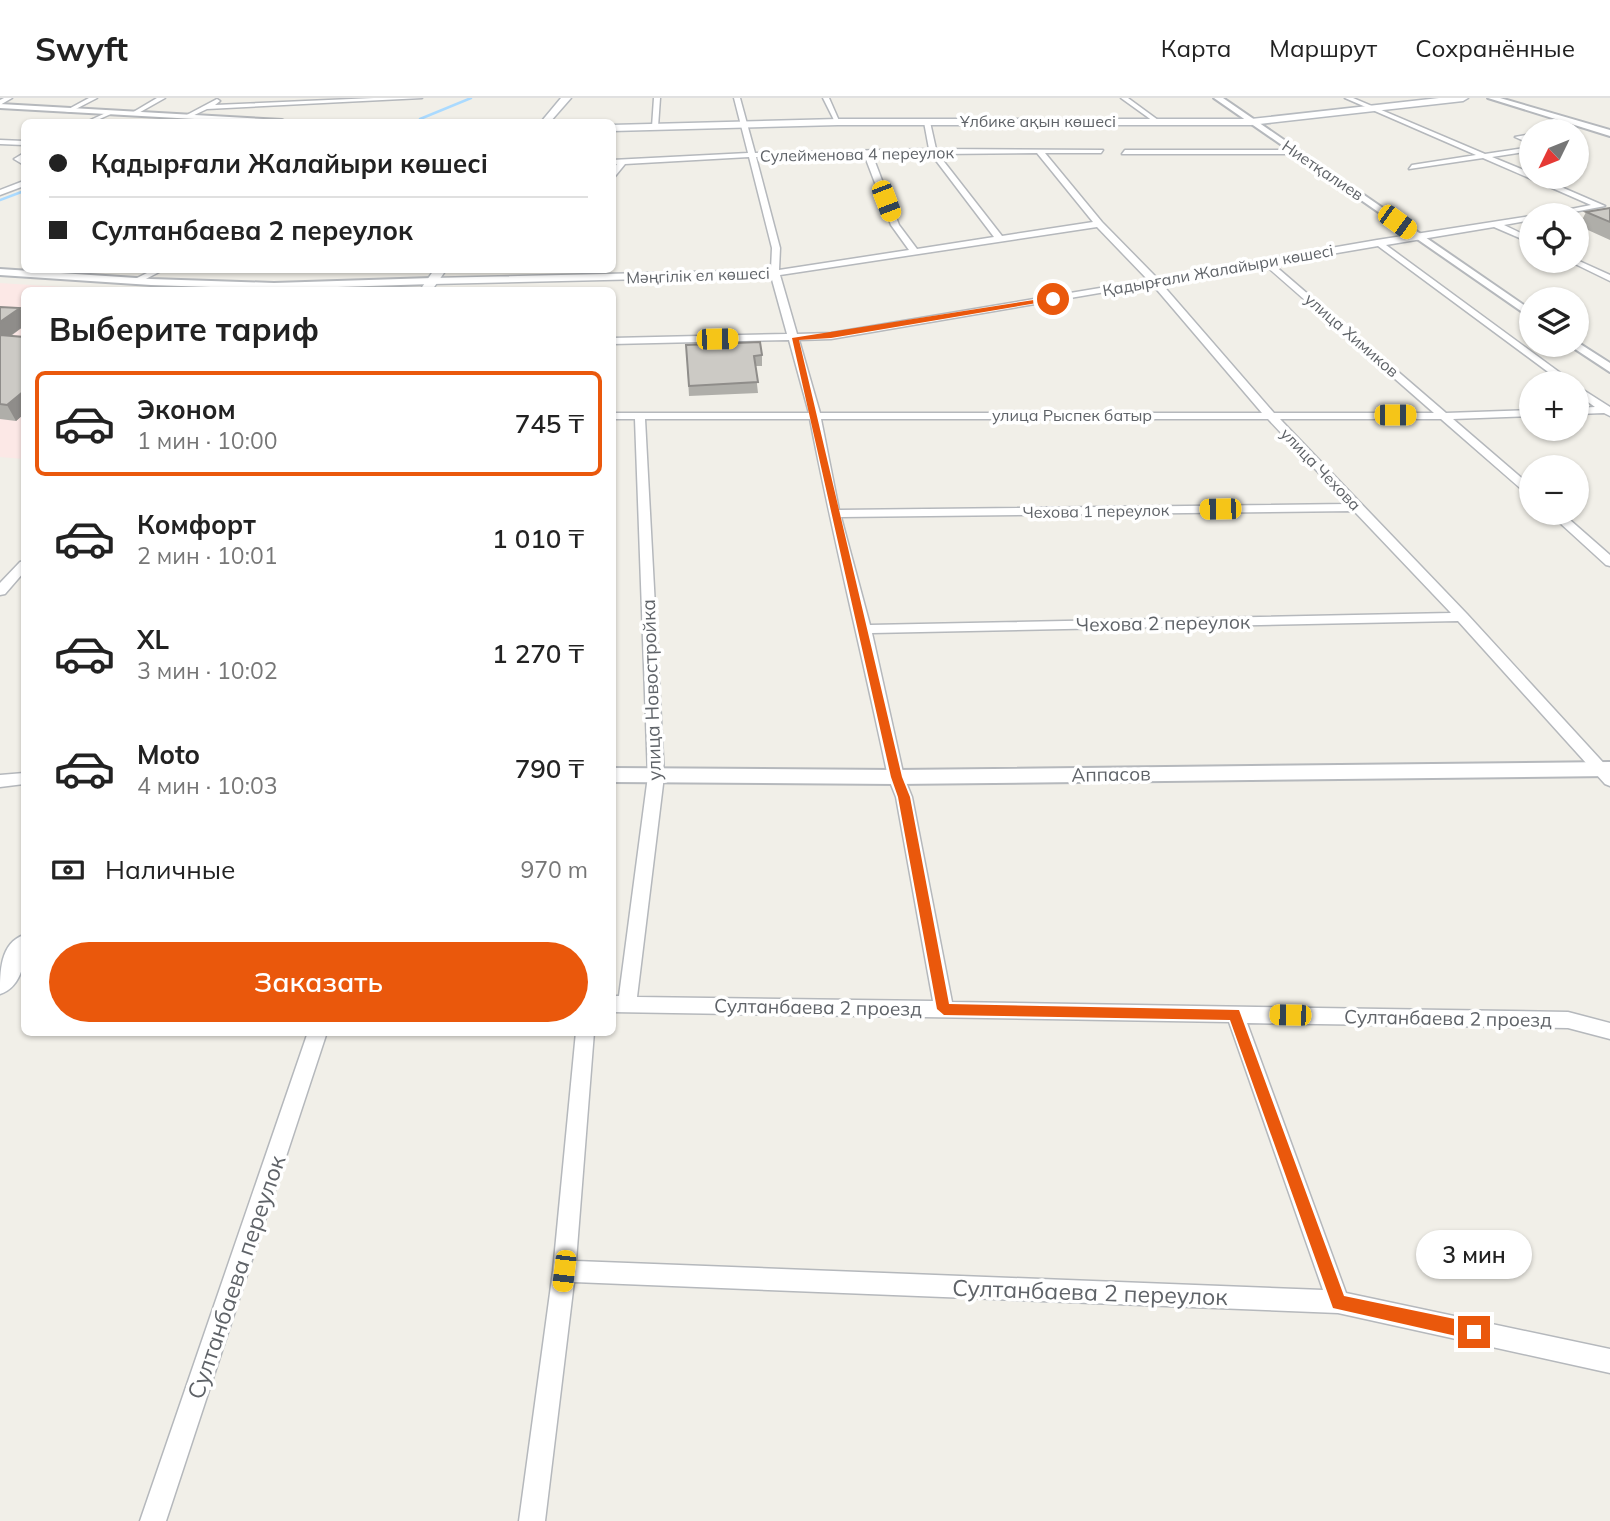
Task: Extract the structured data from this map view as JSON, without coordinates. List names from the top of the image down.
{
  "streets": {
    "main road": ["Ұлбике ақын көшесі"],
    "street": [
      "Сулейменова 4 переулок",
      "Ниетқалиев",
      "Қадырғали Жалайыри көшесі",
      "Мәңгілік ел көшесі",
      "улица Химиков",
      "улица Рыспек батыр",
      "улица Чехова",
      "Чехова 1 переулок",
      "Чехова 2 переулок",
      "улица Новостройка",
      "Аппасов",
      "Султанбаева 2 проезд",
      "Султанбаева переулок",
      "Султанбаева 2 переулок"
    ]
  },
  "crossings": [
    ["Ұлбике ақын көшесі", "Ниетқалиев"],
    ["Сулейменова 4 переулок", "улица Чехова"],
    ["Ниетқалиев", "Қадырғали Жалайыри көшесі"],
    ["Қадырғали Жалайыри көшесі", "улица Химиков"],
    ["Қадырғали Жалайыри көшесі", "улица Чехова"],
    ["Мәңгілік ел көшесі", "улица Чехова"],
    ["улица Химиков", "улица Рыспек батыр"],
    ["улица Рыспек батыр", "улица Чехова"],
    ["улица Рыспек батыр", "улица Новостройка"],
    ["улица Чехова", "Чехова 1 переулок"],
    ["улица Чехова", "Чехова 2 переулок"],
    ["улица Чехова", "Аппасов"],
    ["улица Новостройка", "Аппасов"],
    ["улица Новостройка", "Султанбаева 2 проезд"]
  ],
  "north": "bottom left",
  "page": {
    "header": "Swyft",
    "nav": ["Карта", "Маршрут", "Сохранённые"],
    "map_buttons": ["+", "−"],
    "banner": ["Қадырғали Жалайыри көшесі", "Султанбаева 2 переулок"],
    "heading": "Выберите тариф",
    "list": [
      {
        "name": "Эконом",
        "note": "1 мин · 10:00",
        "value": "745 ₸"
      },
      {
        "name": "Комфорт",
        "note": "2 мин · 10:01",
        "value": "1 010 ₸"
      },
      {
        "name": "XL",
        "note": "3 мин · 10:02",
        "value": "1 270 ₸"
      },
      {
        "name": "Moto",
        "note": "4 мин · 10:03",
        "value": "790 ₸"
      }
    ],
    "pay": ["Наличные", "970 m"],
    "buttons": "Заказать",
    "bubble": "3 мин"
  }
}
